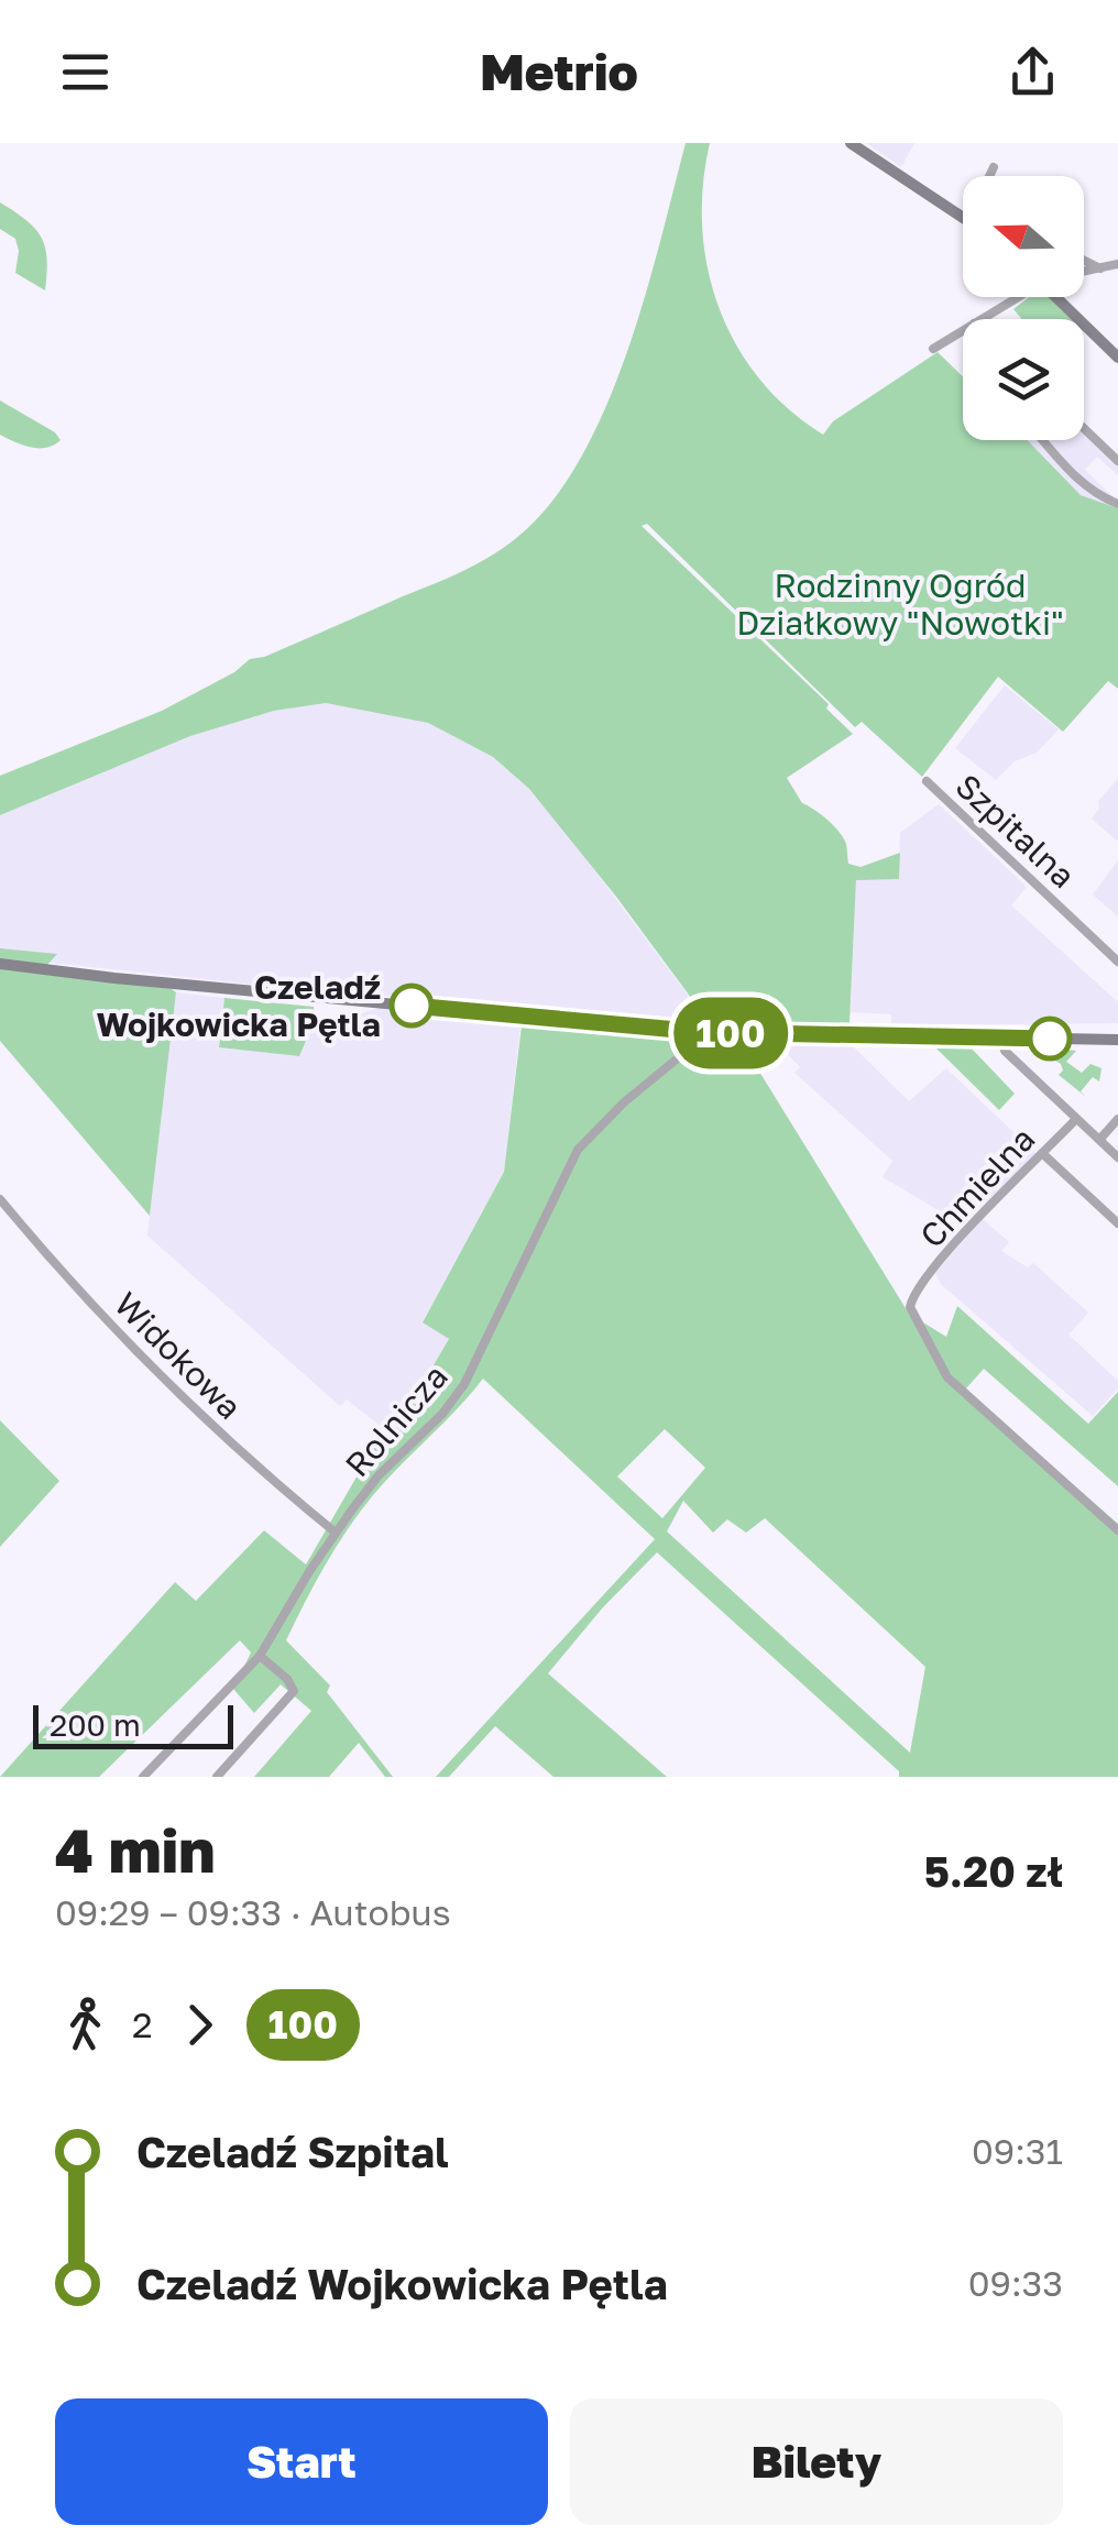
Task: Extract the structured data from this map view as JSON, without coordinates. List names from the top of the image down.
{
  "streets": {
    "street": [
      "Szpitalna",
      "Chmielna",
      "Widokowa",
      "Rolnicza"
    ]
  },
  "crossings": [
    ["Widokowa", "Rolnicza"]
  ],
  "parks": ["Rodzinny Ogród Działkowy \"Nowotki\""],
  "places": ["Czeladź Wojkowicka Pętla"],
  "lines": ["bus line 100"],
  "scale_bar": "200 m",
  "north": "left",
  "page": {
    "header": "Metrio",
    "on_map": "100",
    "scale": "200 m",
    "heading": ["4 min", "09:29 – 09:33 · Autobus", "5.20 zł"],
    "legs": ["2", "100"],
    "list": [
      {
        "name": "Czeladź Szpital",
        "value": "09:31"
      },
      {
        "name": "Czeladź Wojkowicka Pętla",
        "value": "09:33"
      }
    ],
    "buttons": ["Start", "Bilety"]
  }
}
